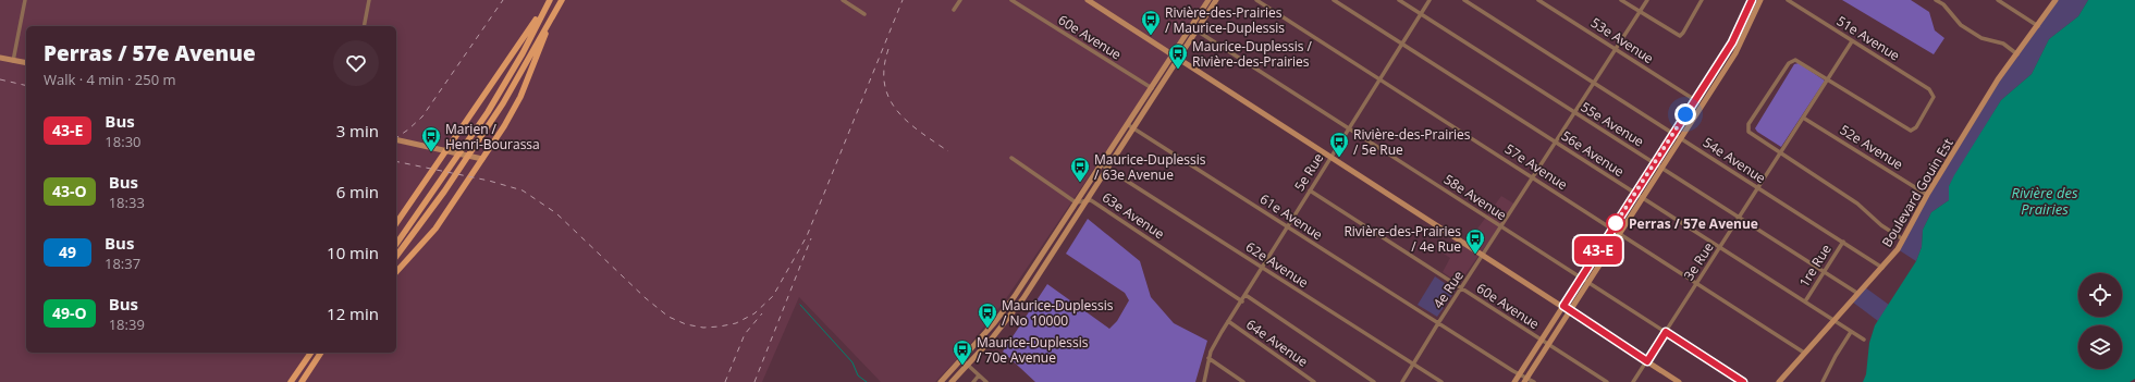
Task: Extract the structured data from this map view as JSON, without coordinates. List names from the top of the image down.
{
  "streets": {
    "street": [
      "60e Avenue",
      "51e Avenue",
      "53e Avenue",
      "55e Avenue",
      "52e Avenue",
      "56e Avenue",
      "54e Avenue",
      "57e Avenue",
      "5e Rue",
      "Boulevard Gouin Est",
      "58e Avenue",
      "63e Avenue",
      "61e Avenue",
      "3e Rue",
      "62e Avenue",
      "1re Rue",
      "4e Rue",
      "64e Avenue"
    ]
  },
  "crossings": [
    ["60e Avenue", "5e Rue"],
    ["60e Avenue", "4e Rue"],
    ["51e Avenue", "3e Rue"],
    ["53e Avenue", "4e Rue"],
    ["55e Avenue", "5e Rue"],
    ["55e Avenue", "Boulevard Gouin Est"],
    ["55e Avenue", "3e Rue"],
    ["55e Avenue", "1re Rue"],
    ["55e Avenue", "4e Rue"],
    ["52e Avenue", "Boulevard Gouin Est"],
    ["52e Avenue", "3e Rue"],
    ["56e Avenue", "5e Rue"],
    ["56e Avenue", "Boulevard Gouin Est"],
    ["56e Avenue", "3e Rue"],
    ["56e Avenue", "1re Rue"],
    ["56e Avenue", "4e Rue"],
    ["54e Avenue", "Boulevard Gouin Est"],
    ["54e Avenue", "3e Rue"],
    ["54e Avenue", "1re Rue"],
    ["54e Avenue", "4e Rue"],
    ["57e Avenue", "5e Rue"],
    ["57e Avenue", "Boulevard Gouin Est"],
    ["57e Avenue", "3e Rue"],
    ["57e Avenue", "4e Rue"],
    ["5e Rue", "58e Avenue"],
    ["5e Rue", "63e Avenue"],
    ["5e Rue", "61e Avenue"],
    ["5e Rue", "62e Avenue"],
    ["5e Rue", "64e Avenue"],
    ["58e Avenue", "3e Rue"],
    ["58e Avenue", "4e Rue"],
    ["61e Avenue", "4e Rue"],
    ["62e Avenue", "4e Rue"]
  ],
  "water": ["Rivière des Prairies"],
  "places": {
    "bus stop": [
      "Rivière-des-Prairies / Maurice-Duplessis",
      "Maurice-Duplessis / Rivière-des-Prairies",
      "Marien / Henri-Bourassa",
      "Rivière-des-Prairies / 5e Rue",
      "Maurice-Duplessis / 63e Avenue",
      "Rivière-des-Prairies / 4e Rue",
      "Maurice-Duplessis / No 10000",
      "Maurice-Duplessis / 70e Avenue"
    ],
    "other": ["Perras / 57e Avenue"]
  },
  "lines": ["bus line 43-E"],
  "page": {
    "on_map": "43-E",
    "heading": ["Perras / 57e Avenue", "Walk · 4 min · 250 m"],
    "list": [
      {
        "mark": "43-E",
        "name": "Bus",
        "note": "18:30",
        "value": "3 min"
      },
      {
        "mark": "43-O",
        "name": "Bus",
        "note": "18:33",
        "value": "6 min"
      },
      {
        "mark": "49",
        "name": "Bus",
        "note": "18:37",
        "value": "10 min"
      },
      {
        "mark": "49-O",
        "name": "Bus",
        "note": "18:39",
        "value": "12 min"
      }
    ]
  }
}
